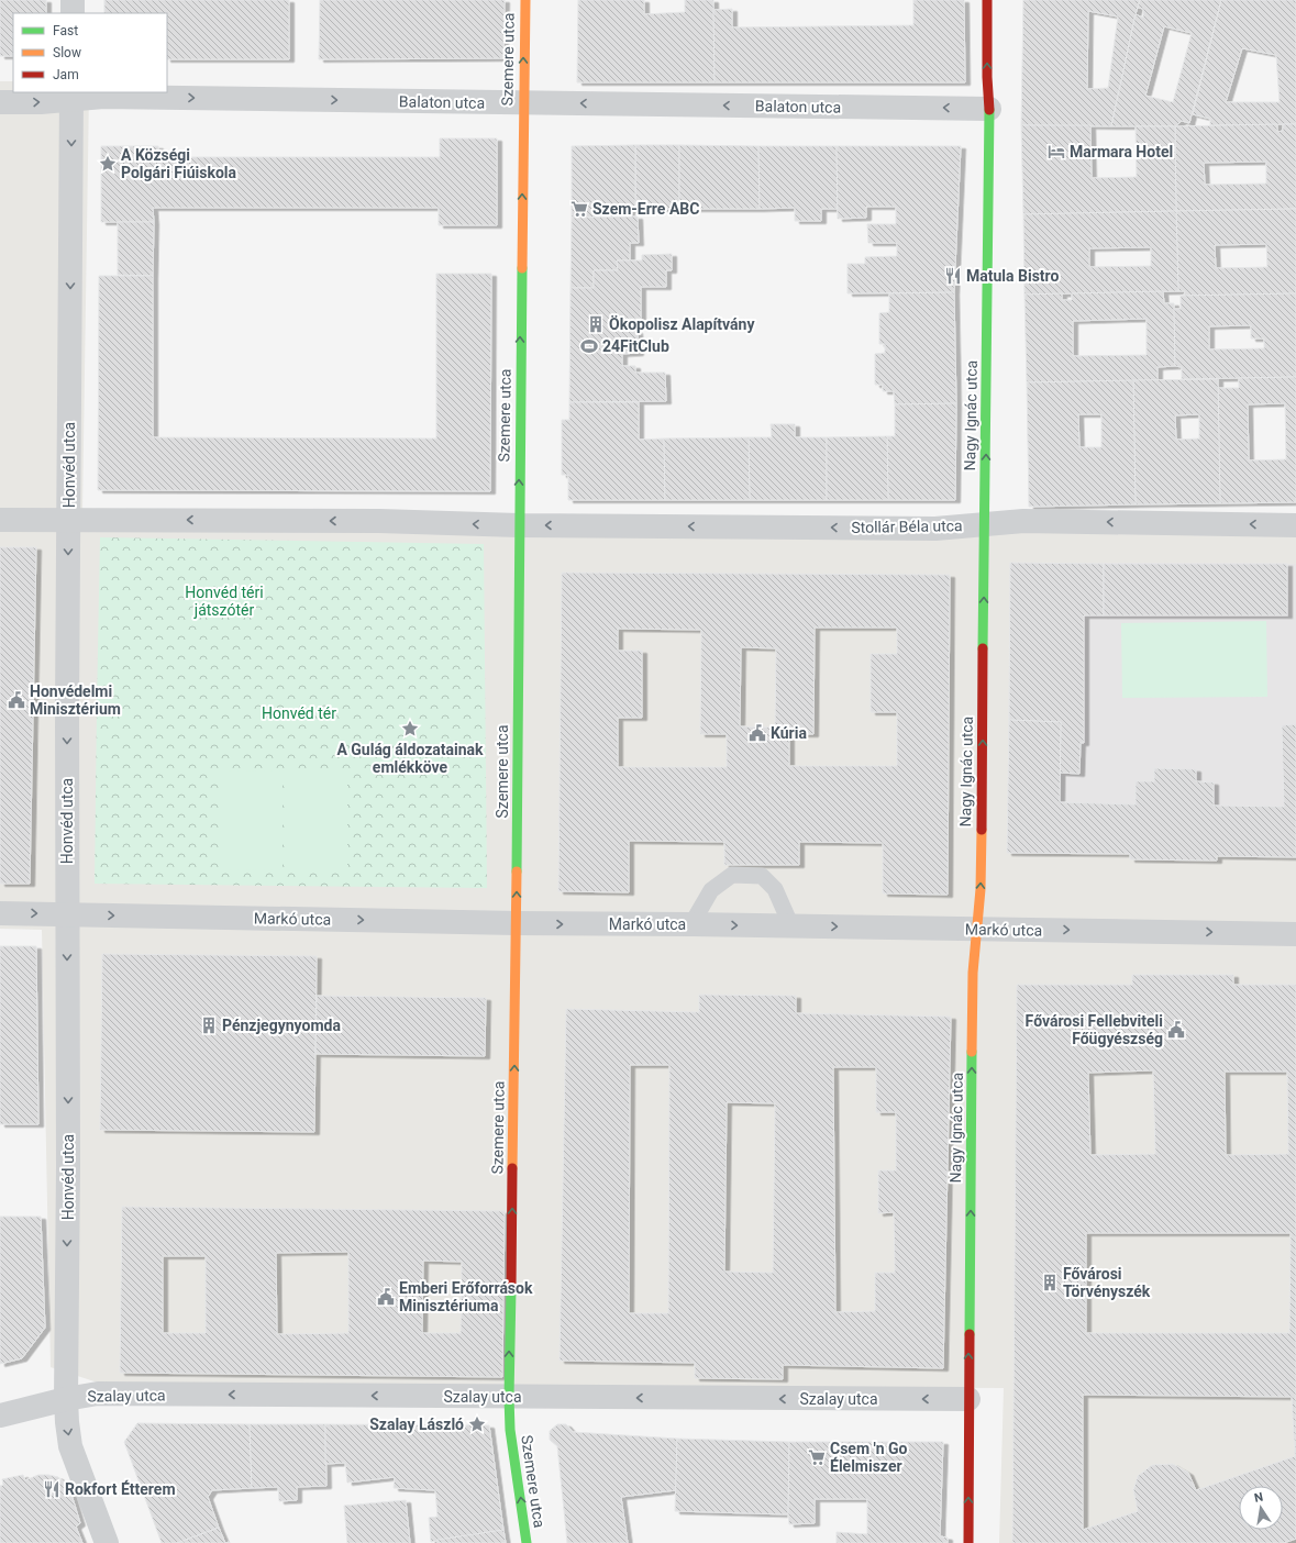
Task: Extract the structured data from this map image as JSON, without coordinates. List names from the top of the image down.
{
  "streets": {
    "street": [
      "Szemere utca",
      "Balaton utca",
      "Nagy Ignác utca",
      "Honvéd utca",
      "Stollár Béla utca",
      "Markó utca",
      "Szalay utca"
    ]
  },
  "crossings": [
    ["Szemere utca", "Balaton utca"],
    ["Szemere utca", "Stollár Béla utca"],
    ["Szemere utca", "Markó utca"],
    ["Szemere utca", "Szalay utca"],
    ["Balaton utca", "Nagy Ignác utca"],
    ["Balaton utca", "Honvéd utca"],
    ["Nagy Ignác utca", "Stollár Béla utca"],
    ["Nagy Ignác utca", "Markó utca"],
    ["Nagy Ignác utca", "Szalay utca"],
    ["Honvéd utca", "Markó utca"],
    ["Honvéd utca", "Szalay utca"]
  ],
  "one_way": [
    "Szemere utca",
    "Nagy Ignác utca",
    "Honvéd utca",
    "Stollár Béla utca",
    "Markó utca",
    "Szalay utca"
  ],
  "parks": ["Honvéd téri játszótér", "Honvéd tér"],
  "places": {
    "hotel": ["Marmara Hotel"],
    "place": ["A Községi Polgári Fiúiskola", "A Gulág áldozatainak emlékköve", "Szalay László"],
    "supermarket": ["Szem-Erre ABC", "Csem 'n Go Élelmiszer"],
    "restaurant": ["Matula Bistro", "Rokfort Étterem"],
    "building": ["Ökopolisz Alapítvány", "Pénzjegynyomda", "Fővárosi Törvényszék"],
    "sports": ["24FitClub"],
    "public building": [
      "Honvédelmi Minisztérium",
      "Kúria",
      "Fővárosi Fellebviteli Főügyészség",
      "Emberi Erőforrások Minisztériuma"
    ]
  },
  "legend": ["Fast", "Slow", "Jam"],
  "north": "top"
}
